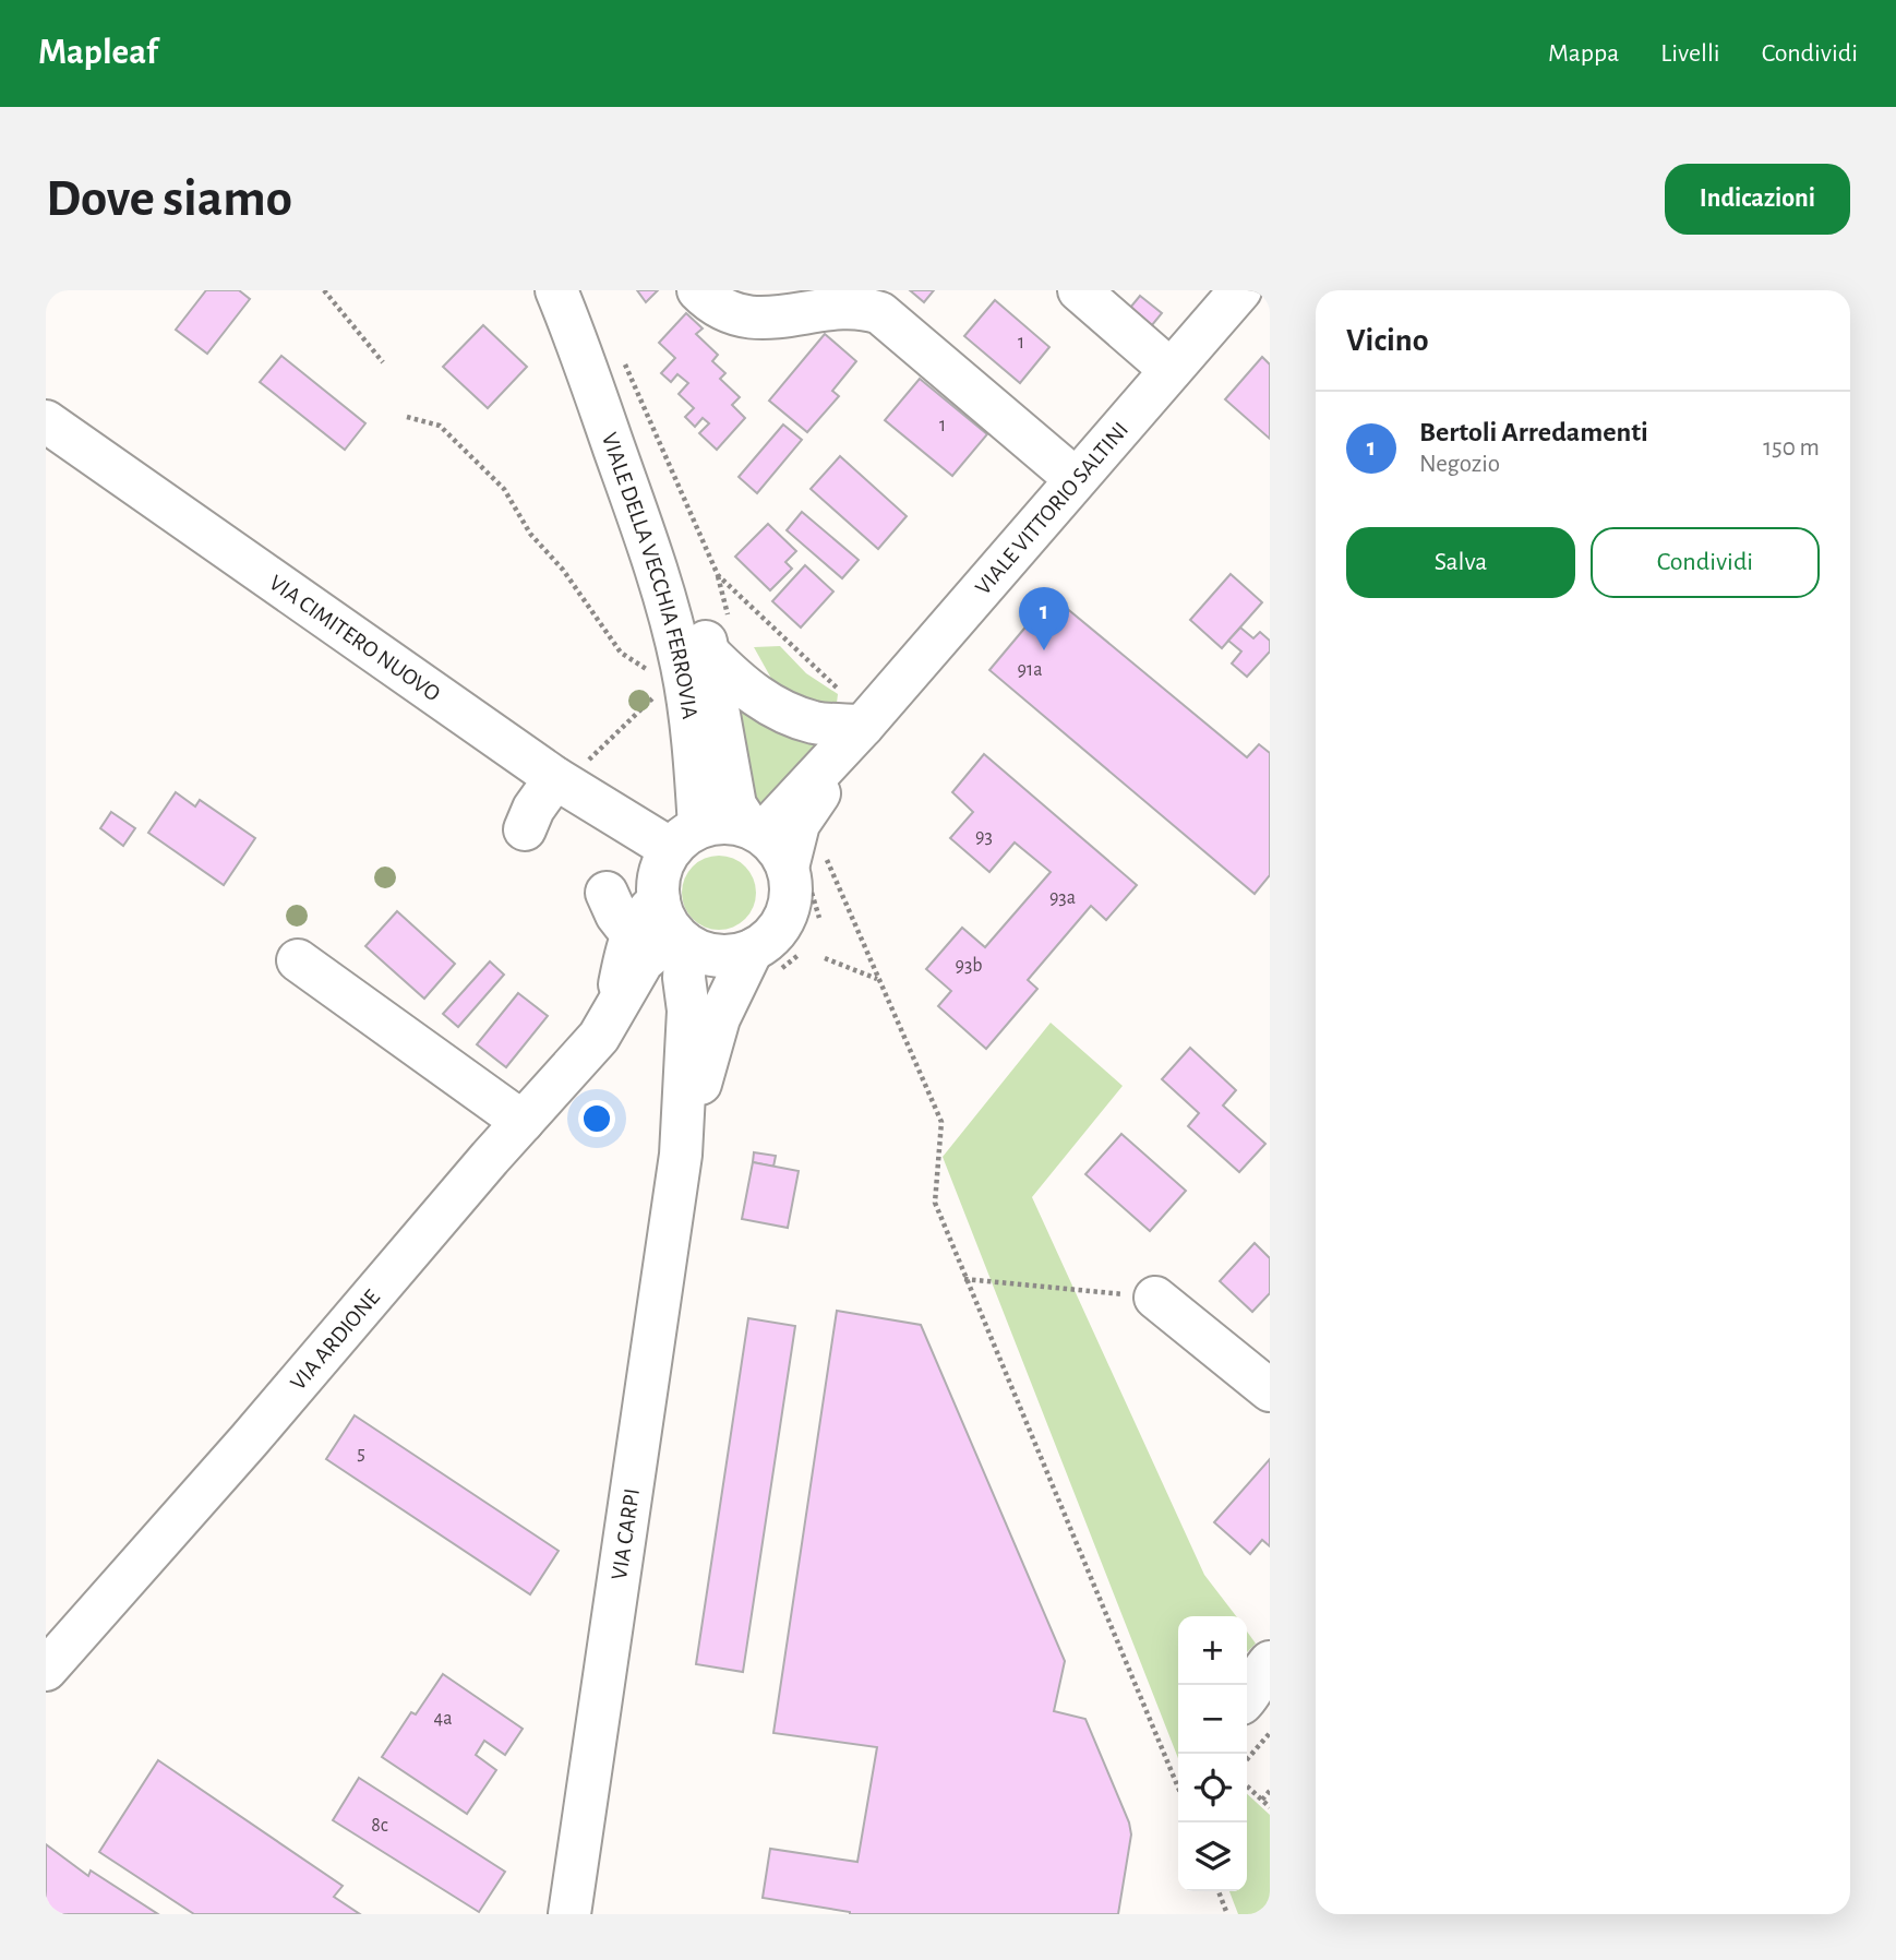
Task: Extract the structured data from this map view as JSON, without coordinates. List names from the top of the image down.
{
  "streets": {
    "street": [
      "VIALE VITTORIO SALTINI",
      "VIALE DELLA VECCHIA FERROVIA",
      "VIA CIMITERO NUOVO",
      "VIA ARDIONE",
      "VIA CARPI"
    ]
  },
  "crossings": [
    ["VIALE VITTORIO SALTINI", "VIALE DELLA VECCHIA FERROVIA"],
    ["VIALE VITTORIO SALTINI", "VIA CIMITERO NUOVO"],
    ["VIALE VITTORIO SALTINI", "VIA ARDIONE"],
    ["VIALE VITTORIO SALTINI", "VIA CARPI"],
    ["VIALE DELLA VECCHIA FERROVIA", "VIA CIMITERO NUOVO"],
    ["VIALE DELLA VECCHIA FERROVIA", "VIA ARDIONE"],
    ["VIALE DELLA VECCHIA FERROVIA", "VIA CARPI"],
    ["VIA CIMITERO NUOVO", "VIA ARDIONE"],
    ["VIA CIMITERO NUOVO", "VIA CARPI"],
    ["VIA ARDIONE", "VIA CARPI"]
  ],
  "house_numbers": [
    "1",
    "1",
    "91a",
    "93",
    "93a",
    "93b",
    "5",
    "4a",
    "8c"
  ],
  "page": {
    "header": "Mapleaf",
    "nav": ["Mappa", "Livelli", "Condividi"],
    "buttons": [
      "Indicazioni",
      ["Salva", "Condividi"]
    ],
    "title": "Dove siamo",
    "heading": "Vicino",
    "list": [
      {
        "mark": "1",
        "name": "Bertoli Arredamenti",
        "note": "Negozio",
        "value": "150 m"
      }
    ],
    "pins": "1",
    "map_buttons": ["+", "−"]
  }
}
